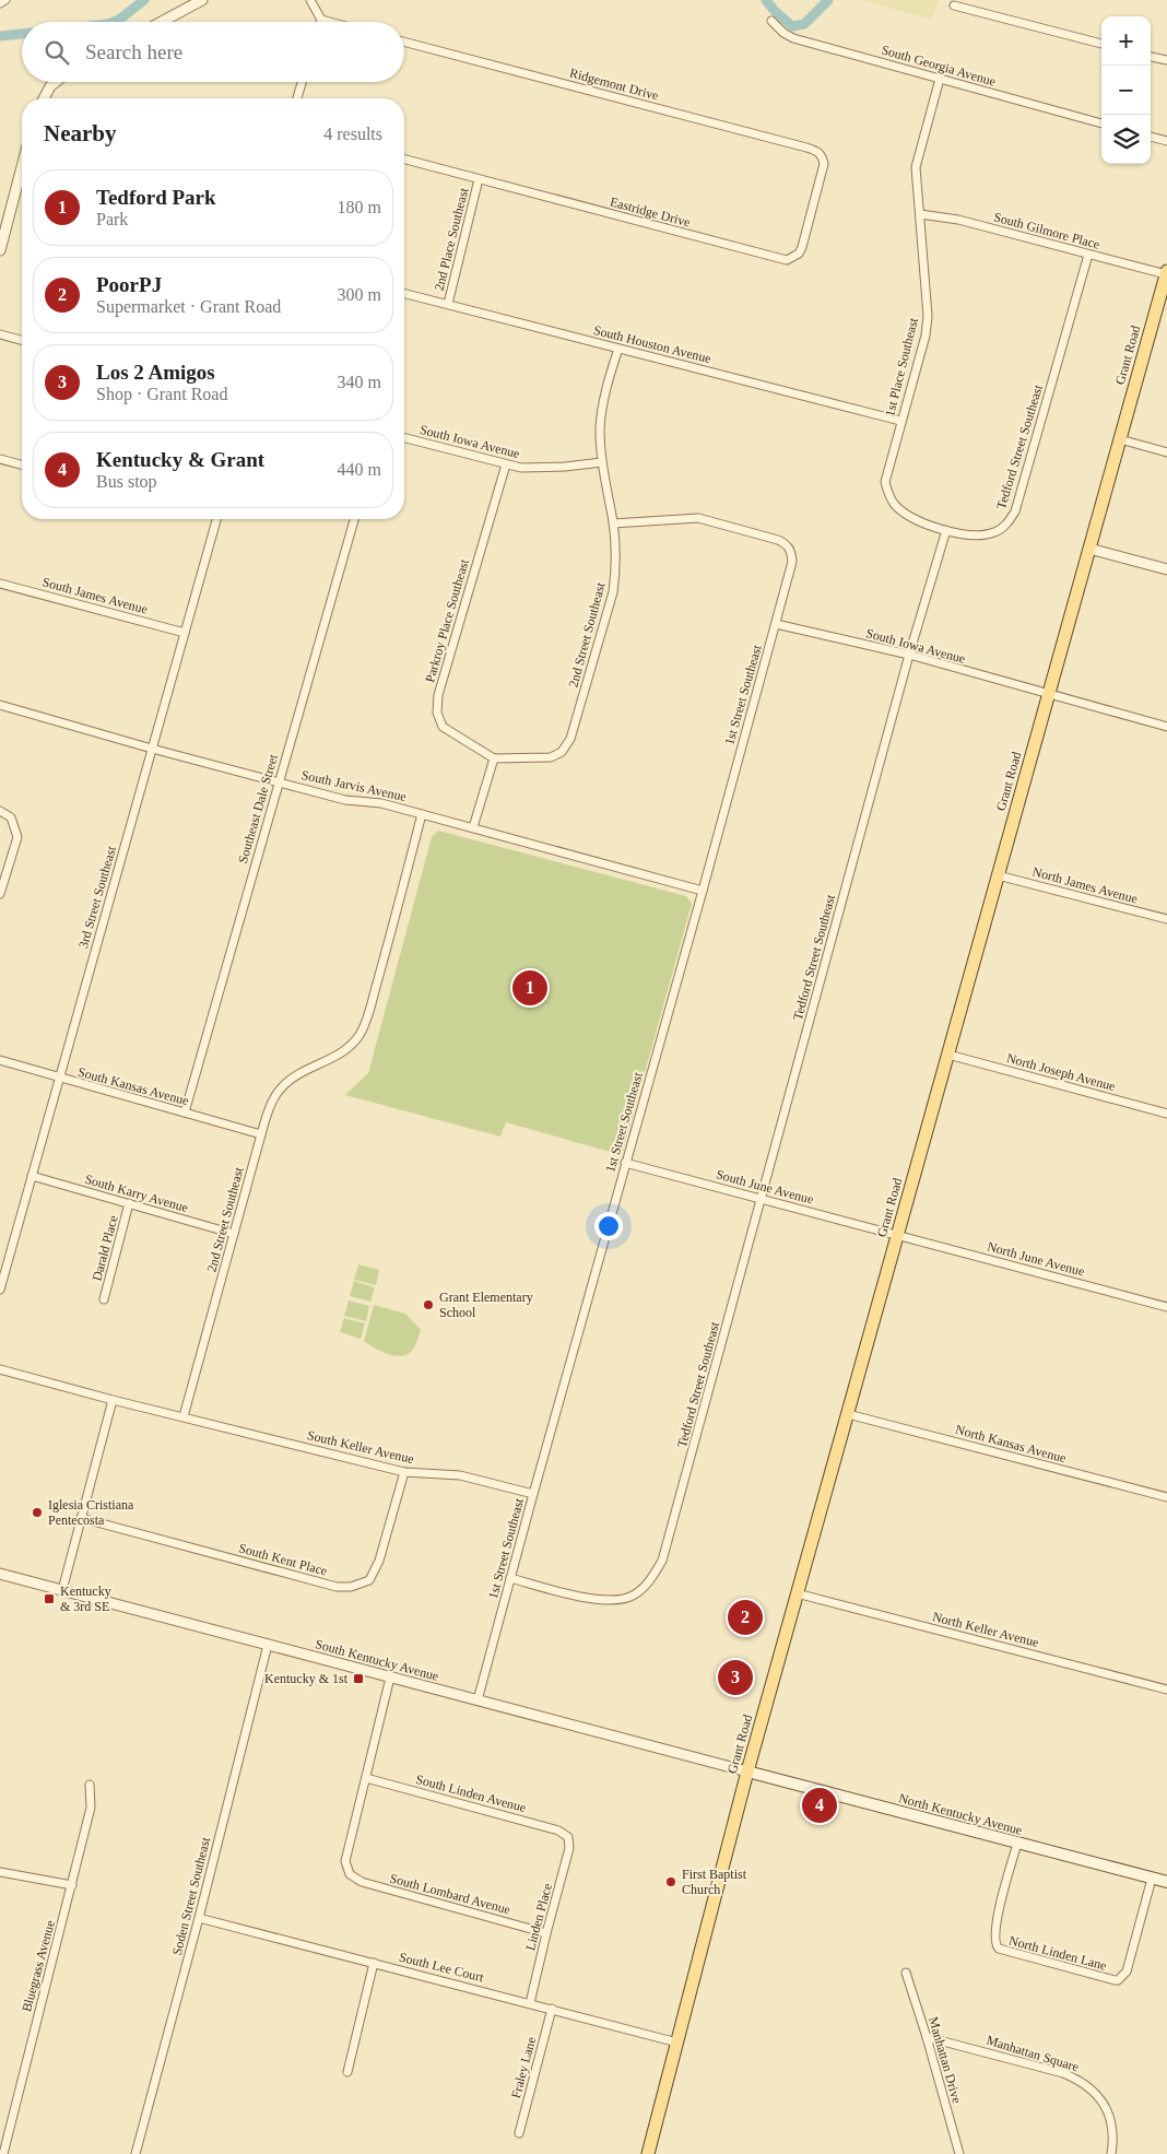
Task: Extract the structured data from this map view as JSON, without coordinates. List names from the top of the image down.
{
  "streets": {
    "main road": ["Grant Road", "North Kentucky Avenue"],
    "street": [
      "South Georgia Avenue",
      "Ridgemont Drive",
      "Eastridge Drive",
      "South Gilmore Place",
      "2nd Place Southeast",
      "South Houston Avenue",
      "1st Place Southeast",
      "South Iowa Avenue",
      "Tedford Street Southeast",
      "South James Avenue",
      "Parkroy Place Southeast",
      "2nd Street Southeast",
      "1st Street Southeast",
      "South Jarvis Avenue",
      "Southeast Dale Street",
      "North James Avenue",
      "3rd Street Southeast",
      "North Joseph Avenue",
      "South Kansas Avenue",
      "South June Avenue",
      "South Karry Avenue",
      "Darald Place",
      "North June Avenue",
      "North Kansas Avenue",
      "South Keller Avenue",
      "South Kent Place",
      "North Keller Avenue",
      "South Kentucky Avenue",
      "South Linden Avenue",
      "South Lombard Avenue",
      "Soden Street Southeast",
      "Linden Place",
      "North Linden Lane",
      "Bluegrass Avenue",
      "South Lee Court",
      "Manhattan Square",
      "Manhattan Drive",
      "Fraley Lane"
    ]
  },
  "crossings": [
    ["South Georgia Avenue", "1st Place Southeast"],
    ["Ridgemont Drive", "Eastridge Drive"],
    ["Eastridge Drive", "2nd Place Southeast"],
    ["South Gilmore Place", "Grant Road"],
    ["South Gilmore Place", "1st Place Southeast"],
    ["South Gilmore Place", "Tedford Street Southeast"],
    ["2nd Place Southeast", "South Houston Avenue"],
    ["South Houston Avenue", "1st Place Southeast"],
    ["South Houston Avenue", "2nd Street Southeast"],
    ["Grant Road", "South Iowa Avenue"],
    ["Grant Road", "North James Avenue"],
    ["Grant Road", "North Joseph Avenue"],
    ["Grant Road", "South June Avenue"],
    ["Grant Road", "North June Avenue"],
    ["Grant Road", "North Kansas Avenue"],
    ["Grant Road", "North Keller Avenue"],
    ["Grant Road", "South Kentucky Avenue"],
    ["Grant Road", "North Kentucky Avenue"],
    ["Grant Road", "South Lee Court"],
    ["1st Place Southeast", "Tedford Street Southeast"],
    ["South Iowa Avenue", "Tedford Street Southeast"],
    ["South Iowa Avenue", "Parkroy Place Southeast"],
    ["South Iowa Avenue", "2nd Street Southeast"],
    ["South Iowa Avenue", "1st Street Southeast"],
    ["Tedford Street Southeast", "1st Street Southeast"],
    ["Tedford Street Southeast", "South June Avenue"],
    ["South James Avenue", "3rd Street Southeast"],
    ["Parkroy Place Southeast", "2nd Street Southeast"],
    ["2nd Street Southeast", "1st Street Southeast"],
    ["2nd Street Southeast", "South Jarvis Avenue"],
    ["2nd Street Southeast", "South Kansas Avenue"],
    ["2nd Street Southeast", "South Karry Avenue"],
    ["2nd Street Southeast", "South Keller Avenue"],
    ["1st Street Southeast", "South Jarvis Avenue"],
    ["1st Street Southeast", "South June Avenue"],
    ["1st Street Southeast", "South Keller Avenue"],
    ["1st Street Southeast", "South Kentucky Avenue"],
    ["South Jarvis Avenue", "Southeast Dale Street"],
    ["South Jarvis Avenue", "3rd Street Southeast"],
    ["Southeast Dale Street", "South Kansas Avenue"],
    ["3rd Street Southeast", "South Kansas Avenue"],
    ["3rd Street Southeast", "South Karry Avenue"],
    ["South June Avenue", "North June Avenue"],
    ["South Karry Avenue", "Darald Place"],
    ["South Keller Avenue", "South Kent Place"],
    ["South Kentucky Avenue", "North Kentucky Avenue"],
    ["South Kentucky Avenue", "Soden Street Southeast"],
    ["South Linden Avenue", "South Lombard Avenue"],
    ["South Linden Avenue", "Linden Place"],
    ["North Kentucky Avenue", "North Linden Lane"],
    ["South Lombard Avenue", "Linden Place"],
    ["Soden Street Southeast", "South Lee Court"],
    ["Linden Place", "South Lee Court"],
    ["South Lee Court", "Fraley Lane"],
    ["Manhattan Square", "Manhattan Drive"]
  ],
  "places": {
    "other": ["Grant Elementary School", "Iglesia Cristiana Pentecosta", "First Baptist Church"],
    "transit": ["Kentucky & 3rd SE", "Kentucky & 1st"]
  },
  "page": {
    "map_buttons": ["+", "−"],
    "search": "Search here",
    "heading": ["Nearby", "4 results"],
    "list": [
      {
        "mark": "1",
        "name": "Tedford Park",
        "note": "Park",
        "value": "180 m"
      },
      {
        "mark": "2",
        "name": "PoorPJ",
        "note": "Supermarket · Grant Road",
        "value": "300 m"
      },
      {
        "mark": "3",
        "name": "Los 2 Amigos",
        "note": "Shop · Grant Road",
        "value": "340 m"
      },
      {
        "mark": "4",
        "name": "Kentucky & Grant",
        "note": "Bus stop",
        "value": "440 m"
      }
    ],
    "pins": [
      "1",
      "2",
      "3",
      "4"
    ]
  }
}
